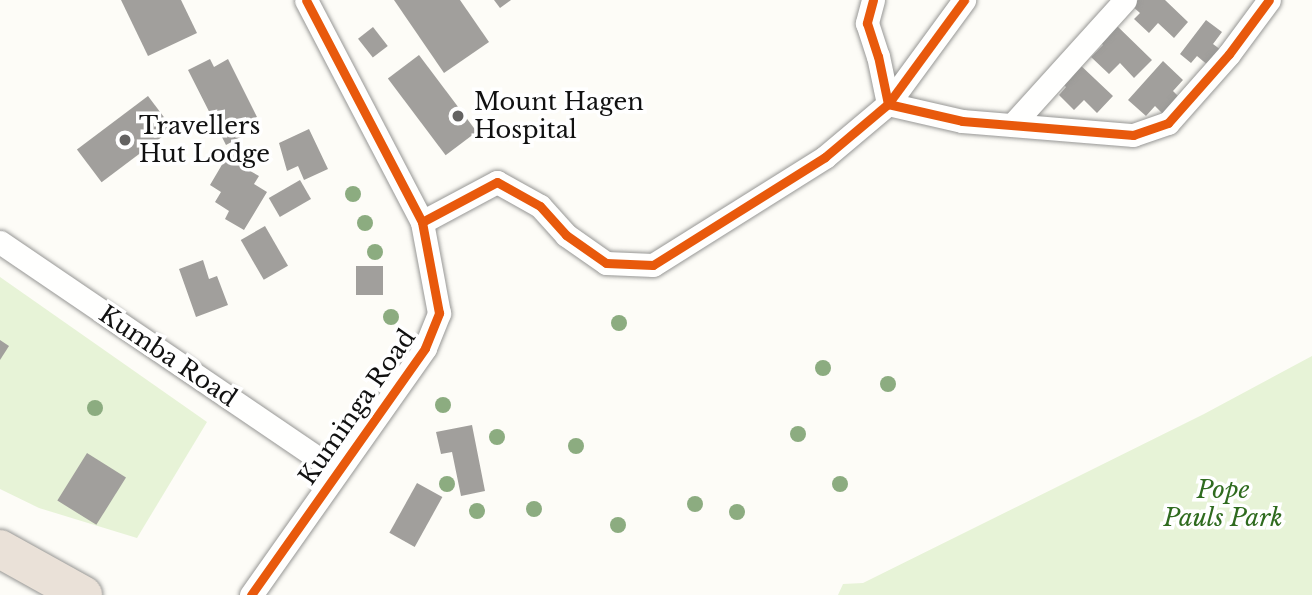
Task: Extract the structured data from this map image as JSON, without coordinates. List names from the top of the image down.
{
  "streets": {
    "street": ["Kumba Road", "Kuminga Road"]
  },
  "crossings": [
    ["Kumba Road", "Kuminga Road"]
  ],
  "parks": ["Pope Pauls Park"],
  "places": ["Mount Hagen Hospital", "Travellers Hut Lodge"]
}
